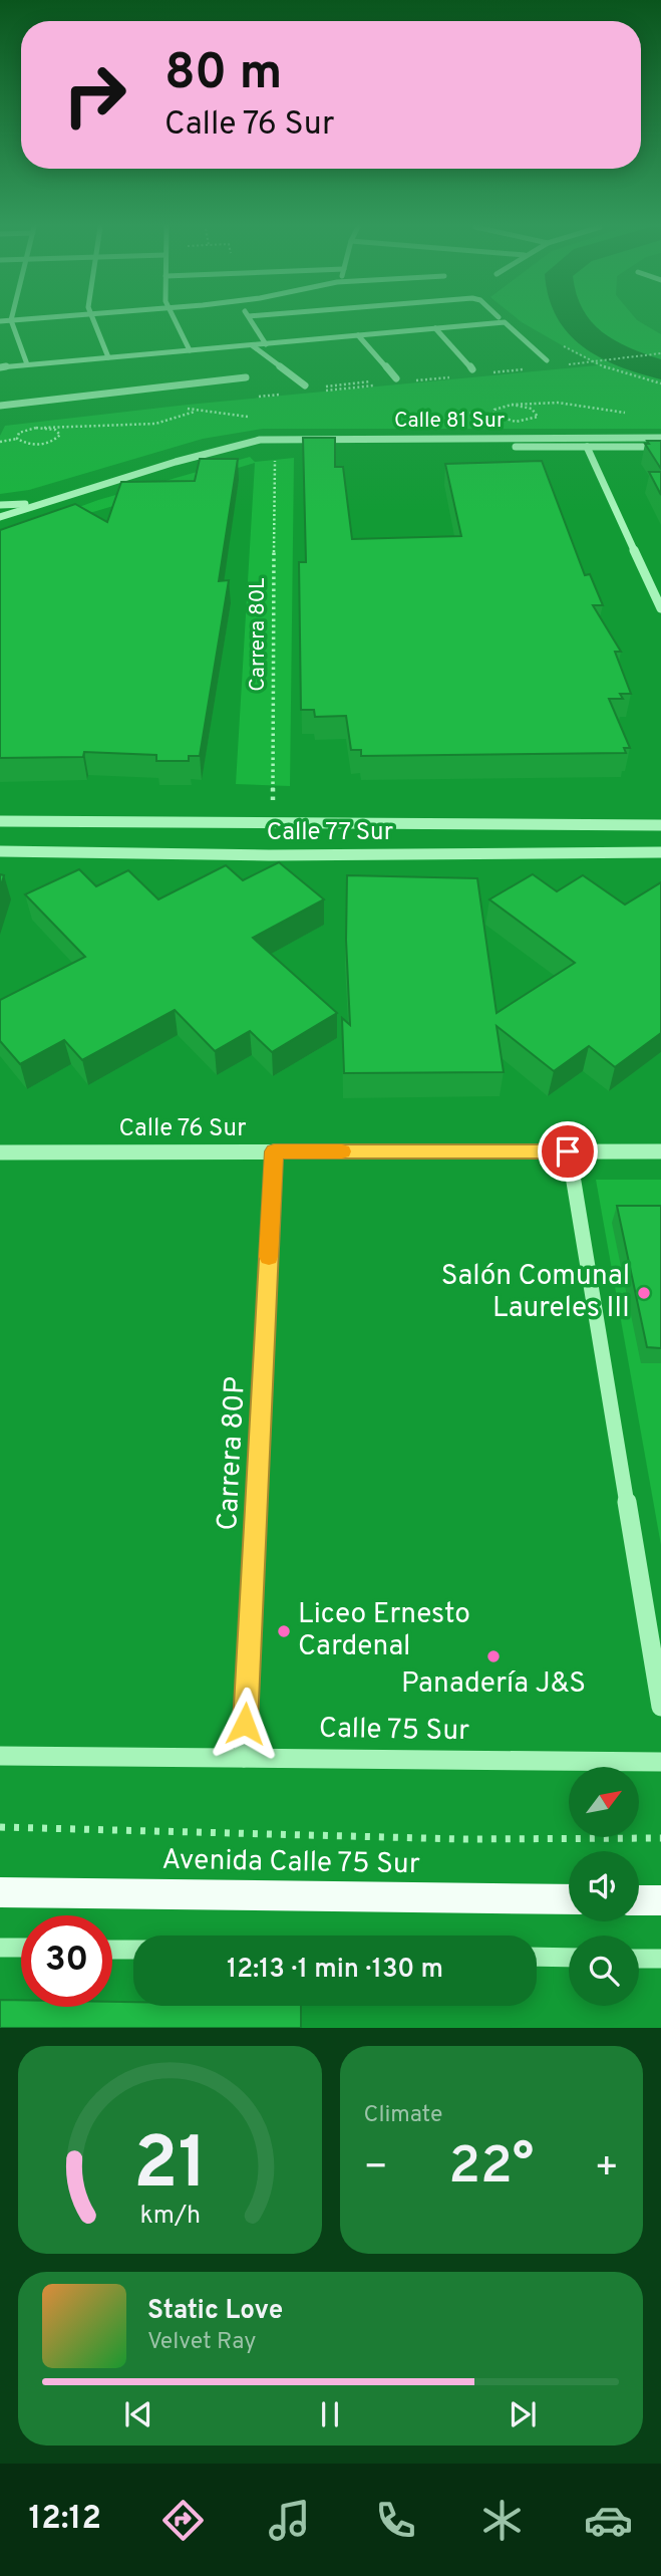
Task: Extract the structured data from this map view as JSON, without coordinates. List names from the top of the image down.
{
  "streets": {
    "main road": ["Avenida Calle 75 Sur"],
    "street": [
      "Calle 81 Sur",
      "Calle 77 Sur",
      "Calle 76 Sur",
      "Carrera 80P",
      "Calle 75 Sur"
    ],
    "path": ["Carrera 80L"]
  },
  "crossings": [
    ["Calle 81 Sur", "Carrera 80L"],
    ["Carrera 80L", "Calle 77 Sur"],
    ["Calle 76 Sur", "Carrera 80P"],
    ["Carrera 80P", "Calle 75 Sur"]
  ],
  "places": ["Salón Comunal Laureles III", "Liceo Ernesto Cardenal", "Panadería J&S"],
  "north": "top right",
  "page": {
    "turn": ["80 m", "Calle 76 Sur"],
    "limit": "30",
    "trip": "12:13 · 1 min · 130 m",
    "tile": "Climate",
    "heat": ["−", "22°", "+"],
    "song": ["Static Love", "Velvet Ray"],
    "tabs": "12:12",
    "gauge": ["21", "km/h"]
  }
}
